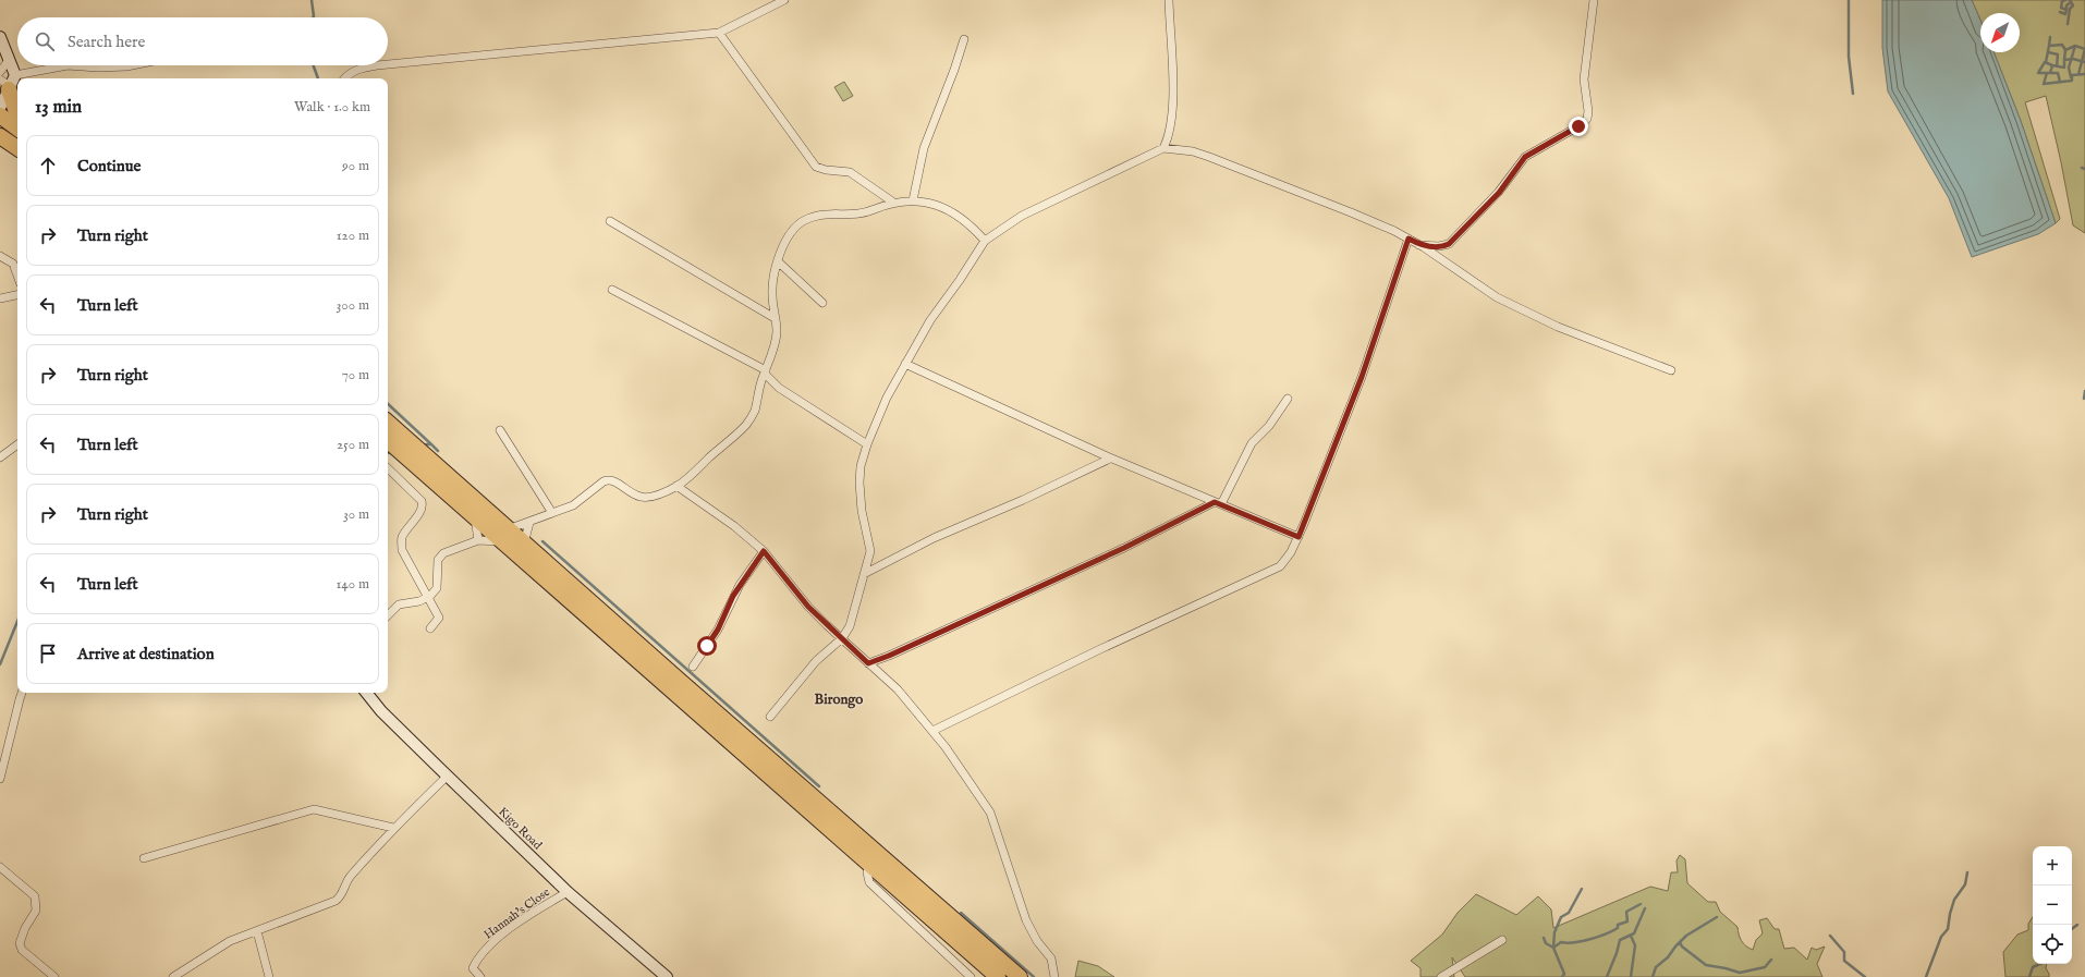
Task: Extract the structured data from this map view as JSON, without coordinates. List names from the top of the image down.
{
  "streets": {
    "street": ["Kigo Road", "Hannah's Close"]
  },
  "crossings": [
    ["Kigo Road", "Hannah's Close"]
  ],
  "districts": ["Birongo"],
  "north": "bottom left",
  "page": {
    "search": "Search here",
    "heading": ["13 min", "Walk · 1.0 km"],
    "list": [
      ["Continue", "90 m"],
      ["Turn right", "120 m"],
      ["Turn left", "300 m"],
      ["Turn right", "70 m"],
      ["Turn left", "250 m"],
      ["Turn right", "30 m"],
      ["Turn left", "140 m"],
      "Arrive at destination"
    ],
    "map_buttons": ["+", "−"]
  }
}
